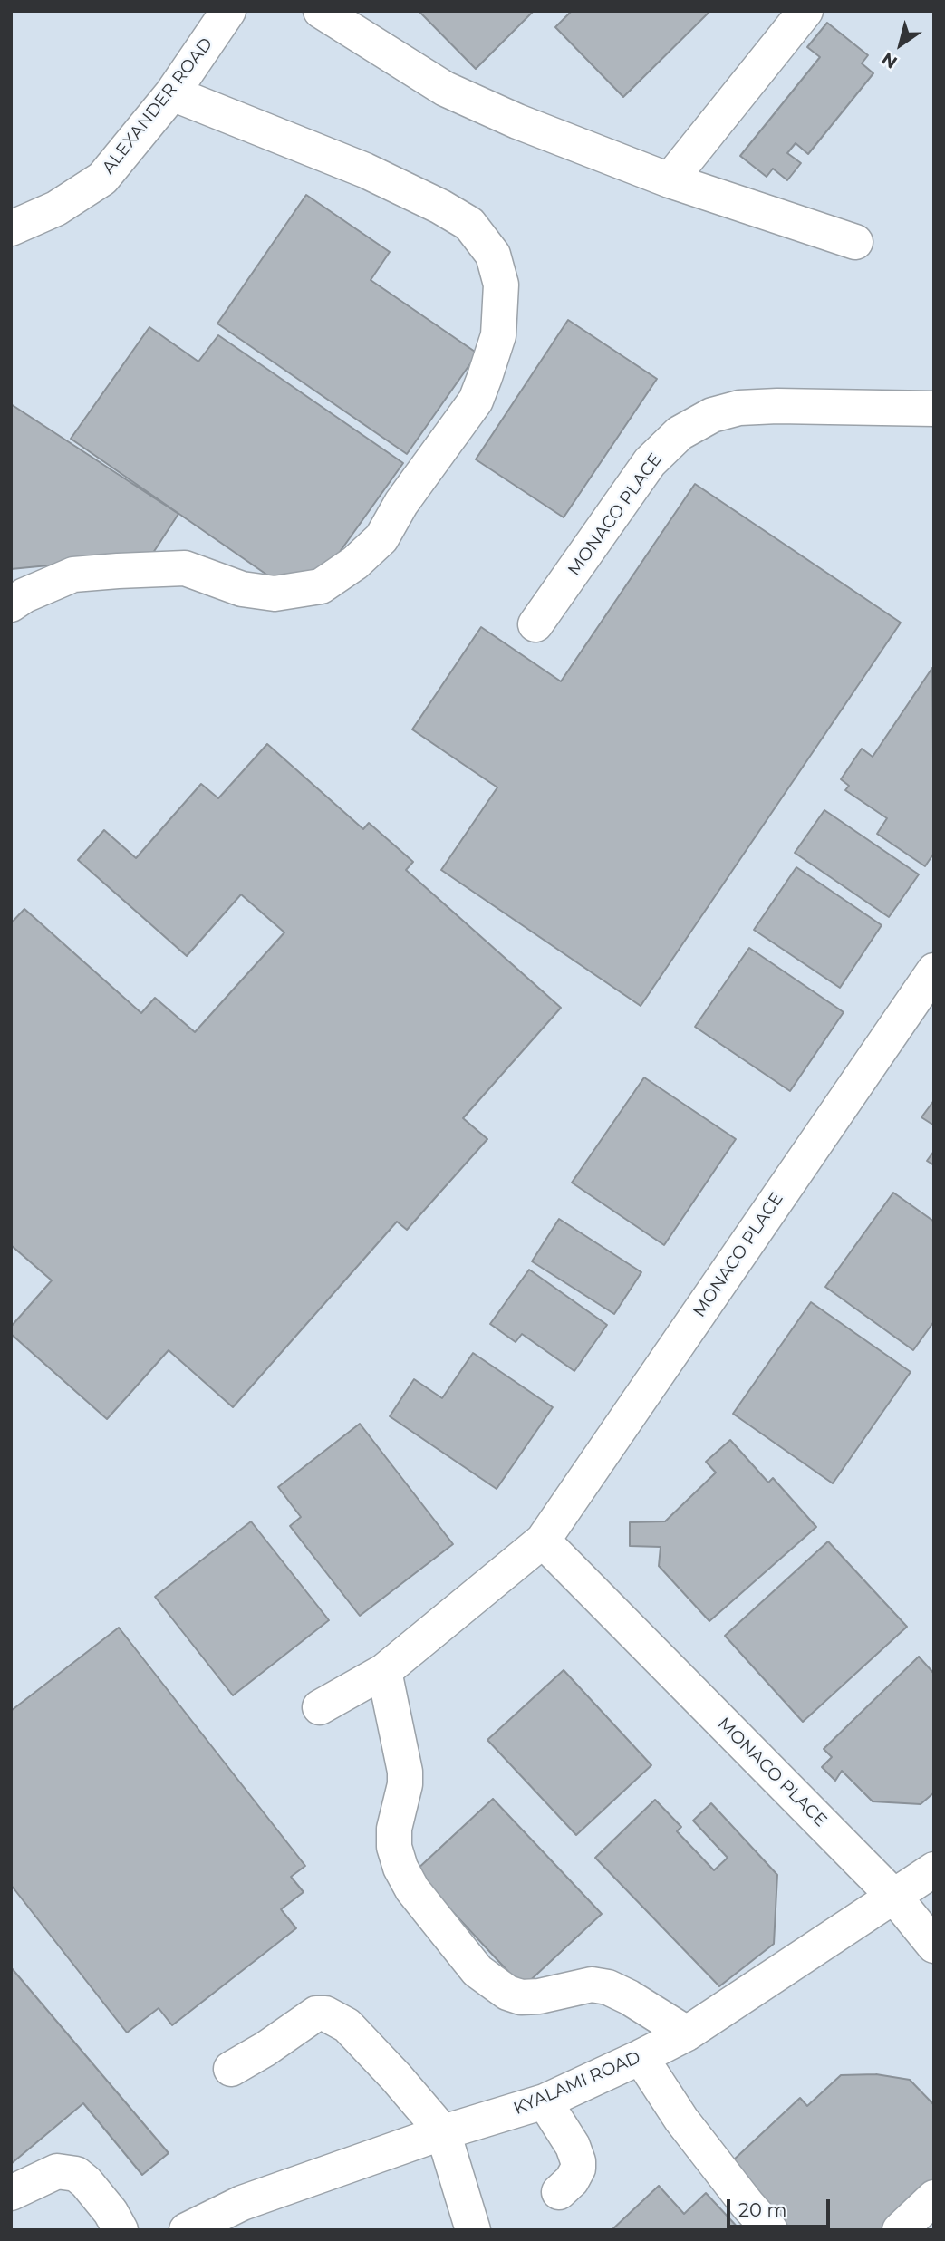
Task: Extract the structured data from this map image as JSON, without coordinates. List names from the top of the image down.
{
  "streets": {
    "lane": ["ALEXANDER ROAD", "MONACO PLACE", "KYALAMI ROAD"]
  },
  "crossings": [
    ["MONACO PLACE", "KYALAMI ROAD"]
  ],
  "scale_bar": "20 m",
  "north": "bottom left"
}
